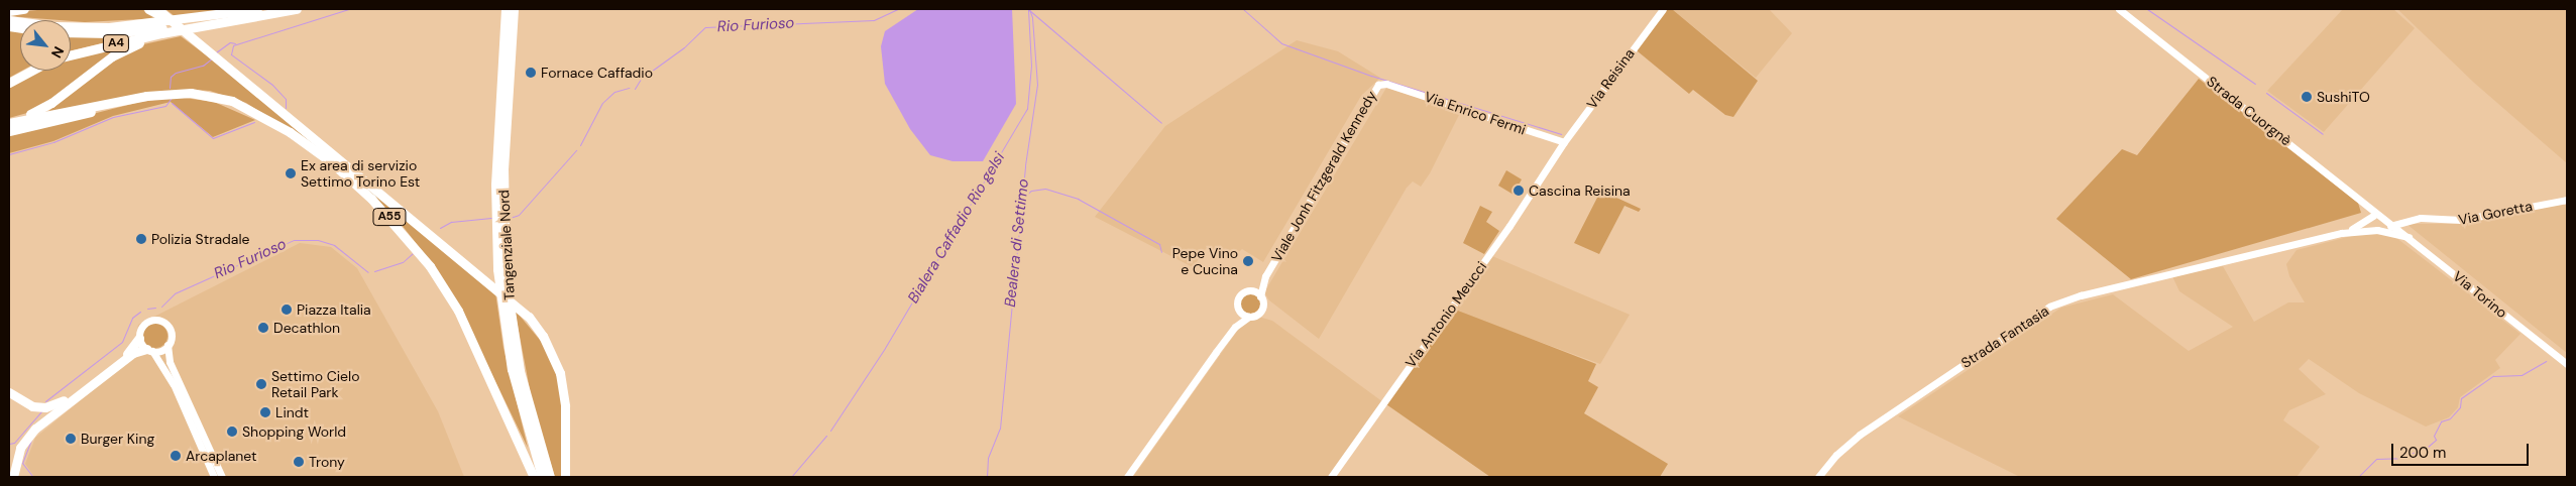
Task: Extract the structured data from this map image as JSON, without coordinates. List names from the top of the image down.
{
  "streets": {
    "highway": ["A4", "A55", "Tangenziale Nord"],
    "street": [
      "Via Reisina",
      "Strada Cuorgnè",
      "Via Enrico Fermi",
      "Viale Jonh Fitzgerald Kennedy",
      "Via Goretta",
      "Via Torino",
      "Via Antonio Meucci",
      "Strada Fantasia"
    ]
  },
  "crossings": [
    ["Via Reisina", "Via Enrico Fermi"],
    ["Via Reisina", "Via Antonio Meucci"],
    ["Strada Cuorgnè", "Via Goretta"],
    ["Strada Cuorgnè", "Via Torino"],
    ["Strada Cuorgnè", "Strada Fantasia"],
    ["Via Enrico Fermi", "Viale Jonh Fitzgerald Kennedy"],
    ["Via Goretta", "Via Torino"],
    ["Via Goretta", "Strada Fantasia"],
    ["Via Torino", "Strada Fantasia"]
  ],
  "water": ["Rio Furioso", "Bialera Caffadio Rio gelsi", "Bealera di Settimo"],
  "places": [
    "Fornace Caffadio",
    "SushiTO",
    "Ex area di servizio Settimo Torino Est",
    "Cascina Reisina",
    "Polizia Stradale",
    "Pepe Vino e Cucina",
    "Piazza Italia",
    "Decathlon",
    "Settimo Cielo Retail Park",
    "Lindt",
    "Shopping World",
    "Burger King",
    "Arcaplanet",
    "Trony"
  ],
  "scale_bar": "200 m",
  "north": "bottom right"
}
